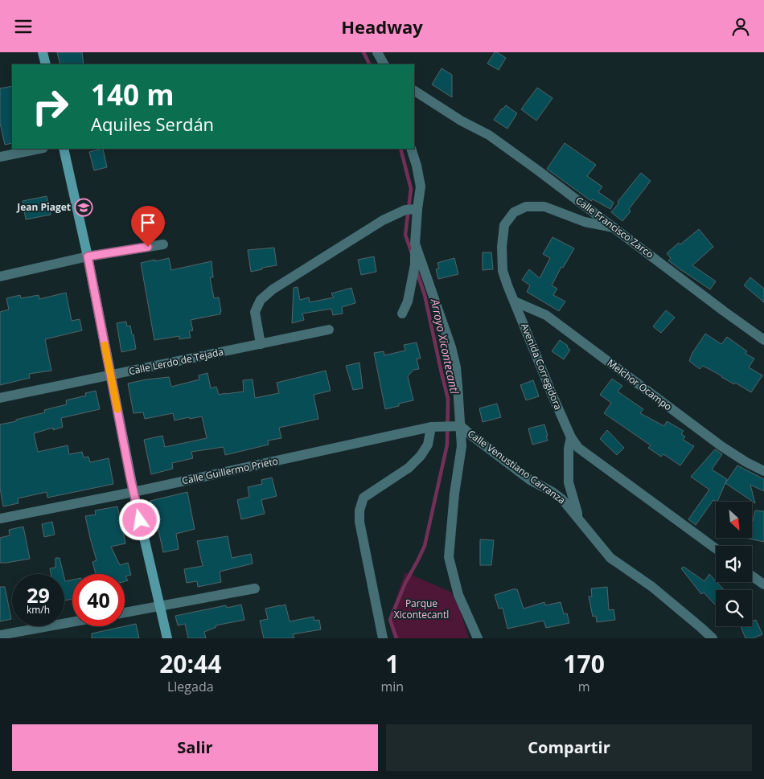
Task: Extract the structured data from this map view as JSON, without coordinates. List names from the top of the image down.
{
  "streets": {
    "street": [
      "Calle Francisco Zarco",
      "Calle Lerdo de Tejada",
      "Avenida Corregidora",
      "Melchor Ocampo",
      "Calle Venustiano Carranza",
      "Calle Guillermo Prieto"
    ]
  },
  "crossings": [
    ["Calle Francisco Zarco", "Avenida Corregidora"],
    ["Avenida Corregidora", "Melchor Ocampo"],
    ["Calle Venustiano Carranza", "Calle Guillermo Prieto"]
  ],
  "water": ["Arroyo Xicontecantl"],
  "parks": ["Parque Xicontecantl"],
  "places": {
    "school or university": ["Jean Piaget"]
  },
  "north": "bottom right",
  "page": {
    "header": "Headway",
    "turn": ["140 m", "Aquiles Serdán"],
    "speed": "29 km/h",
    "limit": "40",
    "eta": [
      "20:44",
      "Llegada",
      "1",
      "min",
      "170",
      "m"
    ],
    "buttons": ["Salir", "Compartir"]
  }
}
